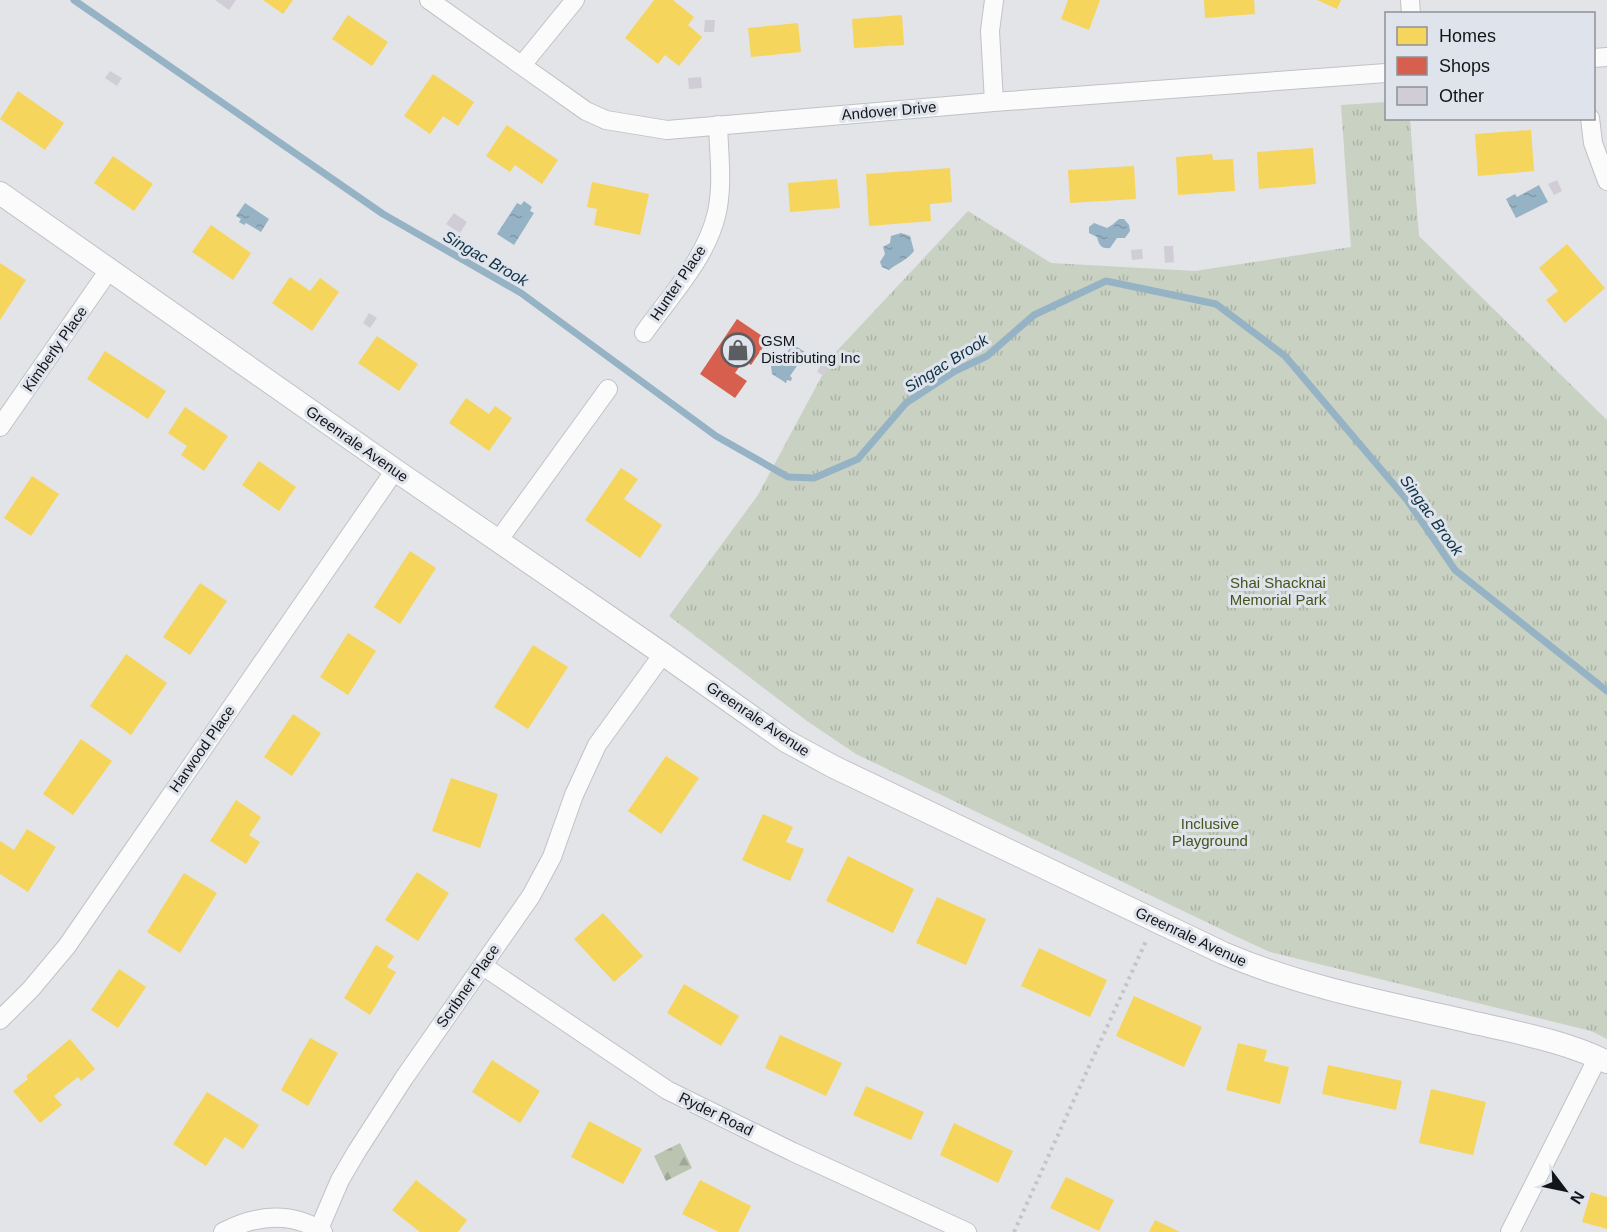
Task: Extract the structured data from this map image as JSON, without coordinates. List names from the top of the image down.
{
  "streets": {
    "street": [
      "Andover Drive",
      "Hunter Place",
      "Kimberly Place",
      "Greenrale Avenue",
      "Harwood Place",
      "Scribner Place",
      "Ryder Road"
    ]
  },
  "crossings": [
    ["Andover Drive", "Hunter Place"],
    ["Kimberly Place", "Greenrale Avenue"],
    ["Greenrale Avenue", "Harwood Place"],
    ["Greenrale Avenue", "Scribner Place"],
    ["Scribner Place", "Ryder Road"]
  ],
  "water": ["Singac Brook"],
  "parks": ["Shai Shacknai Memorial Park", "Inclusive Playground"],
  "places": {
    "shop": ["GSM Distributing Inc"]
  },
  "legend": ["Homes", "Shops", "Other"],
  "north": "bottom right"
}
